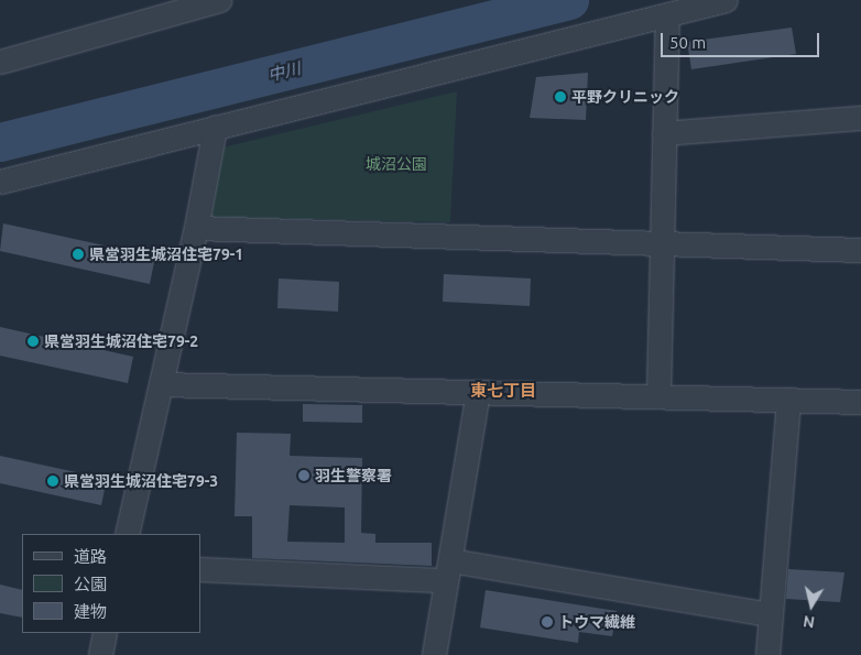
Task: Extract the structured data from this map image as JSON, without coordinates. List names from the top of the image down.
{
  "districts": ["東七丁目"],
  "water": ["中川"],
  "parks": ["城沼公園"],
  "places": [
    "平野クリニック",
    "県営羽生城沼住宅79-1",
    "県営羽生城沼住宅79-2",
    "羽生警察署",
    "県営羽生城沼住宅79-3",
    "トウマ繊維"
  ],
  "legend": ["道路", "公園", "建物"],
  "scale_bar": "50 m",
  "north": "bottom"
}
